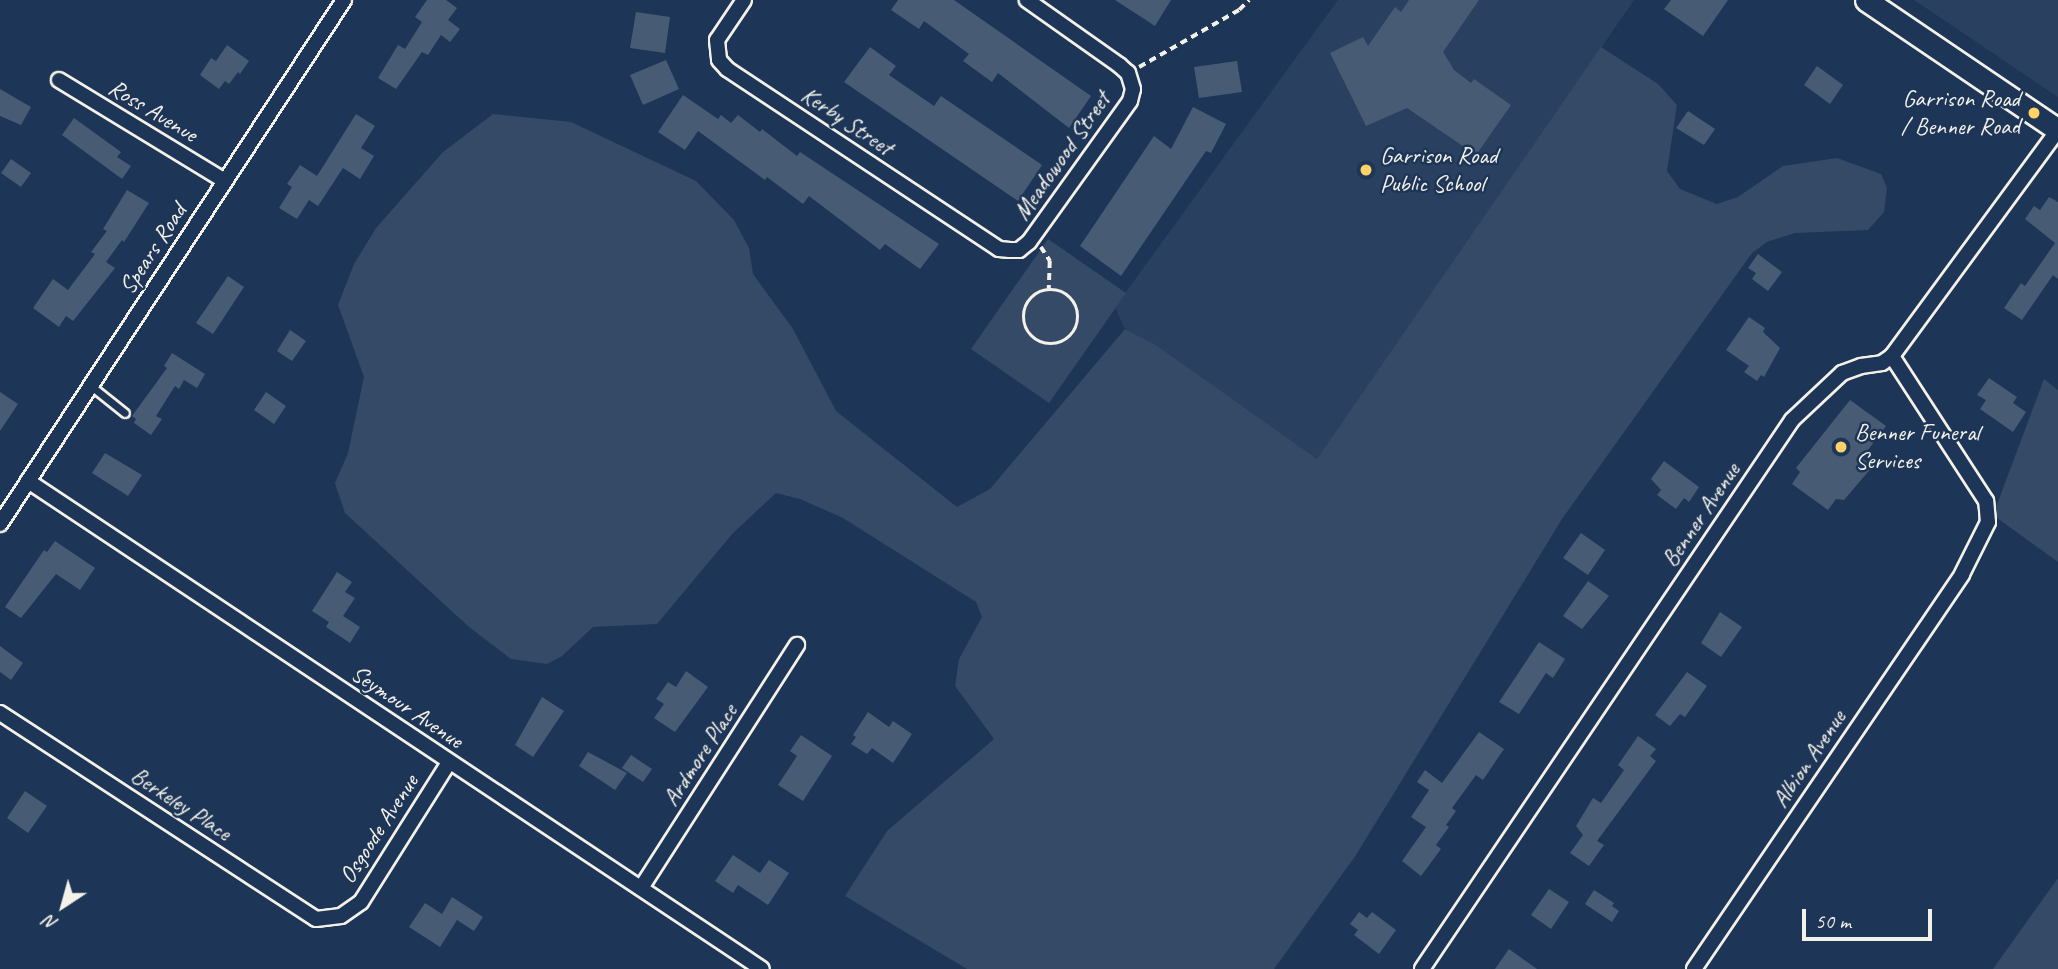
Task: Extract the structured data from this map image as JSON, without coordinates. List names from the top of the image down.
{
  "streets": {
    "street": [
      "Ross Avenue",
      "Kerby Street",
      "Meadowood Street",
      "Spears Road",
      "Benner Avenue",
      "Seymour Avenue",
      "Ardmore Place",
      "Albion Avenue",
      "Berkeley Place",
      "Osgoode Avenue"
    ]
  },
  "crossings": [
    ["Ross Avenue", "Spears Road"],
    ["Kerby Street", "Meadowood Street"],
    ["Spears Road", "Seymour Avenue"],
    ["Benner Avenue", "Albion Avenue"],
    ["Seymour Avenue", "Ardmore Place"],
    ["Seymour Avenue", "Osgoode Avenue"],
    ["Berkeley Place", "Osgoode Avenue"]
  ],
  "places": ["Garrison Road / Benner Road", "Garrison Road Public School", "Benner Funeral Services"],
  "scale_bar": "50 m",
  "north": "bottom left"
}
